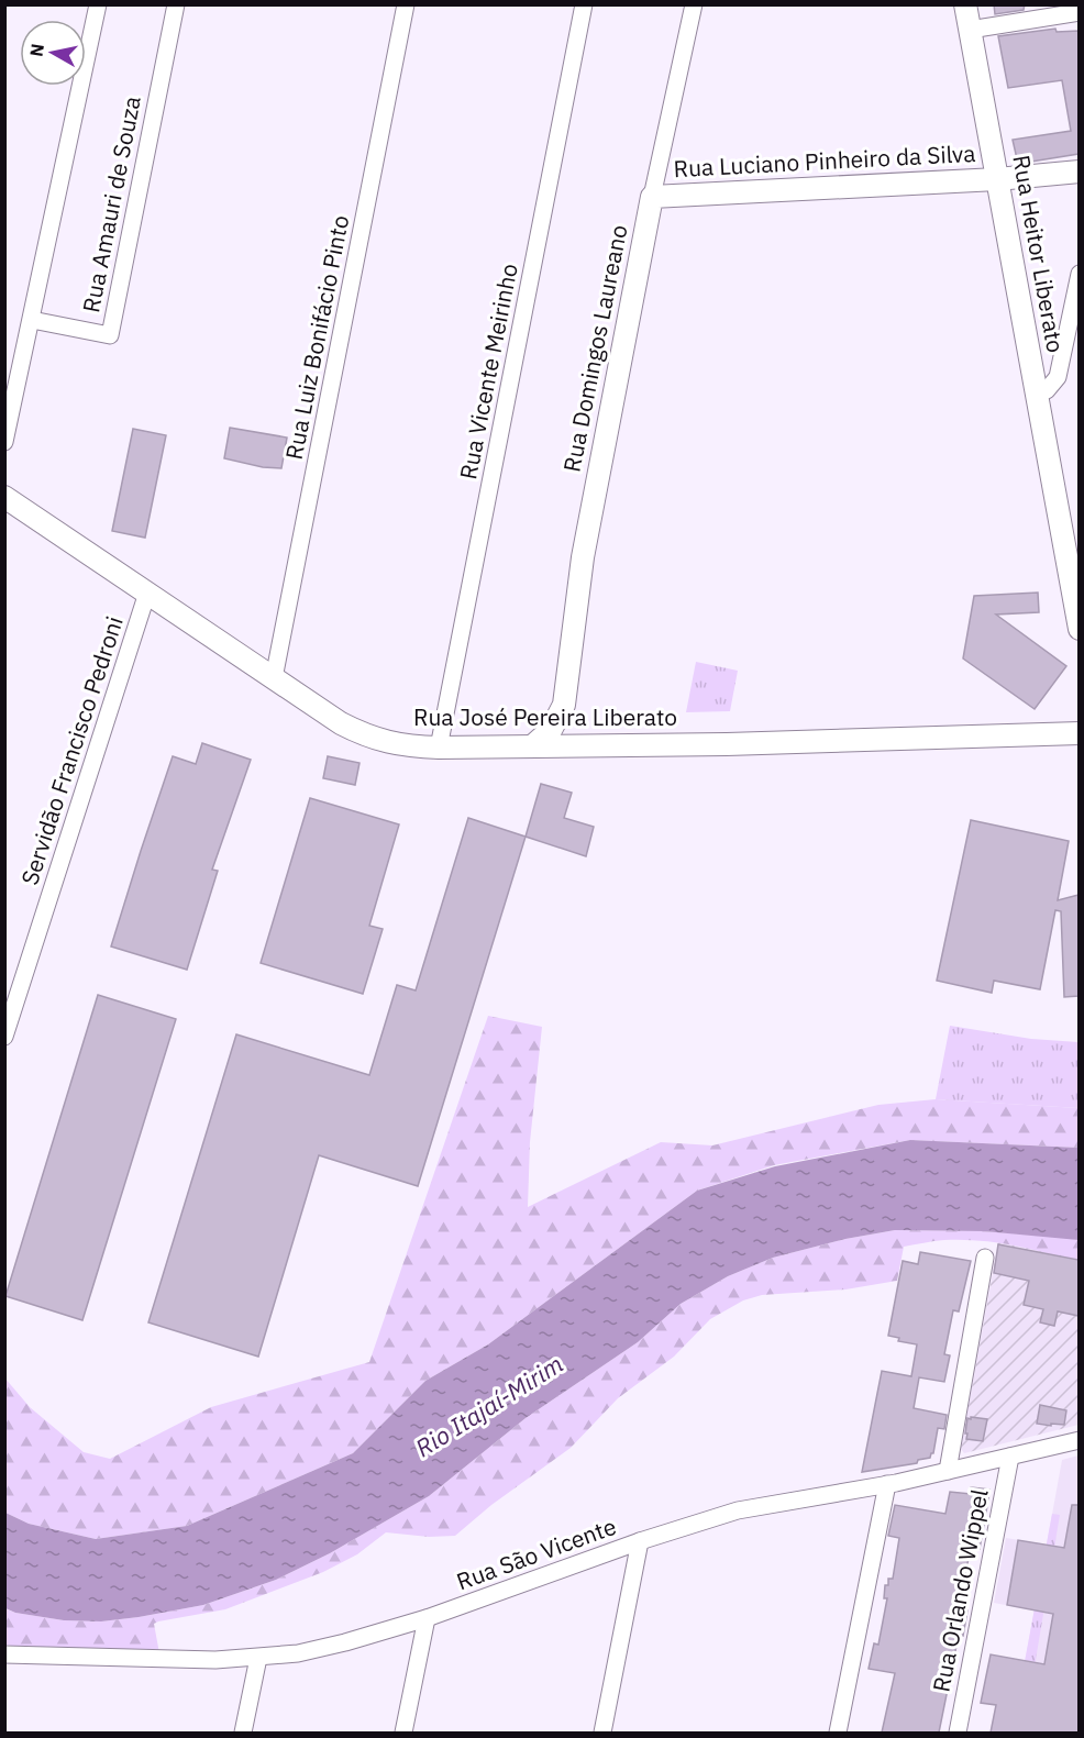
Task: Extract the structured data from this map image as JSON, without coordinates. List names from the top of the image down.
{
  "streets": {
    "main road": [
      "Rua Luciano Pinheiro da Silva",
      "Rua Heitor Liberato",
      "Rua Domingos Laureano",
      "Rua José Pereira Liberato"
    ],
    "street": [
      "Rua Amauri de Souza",
      "Rua Luiz Bonifácio Pinto",
      "Rua Vicente Meirinho",
      "Servidão Francisco Pedroni",
      "Rua São Vicente",
      "Rua Orlando Wippel"
    ]
  },
  "crossings": [
    ["Rua Luciano Pinheiro da Silva", "Rua Heitor Liberato"],
    ["Rua Luciano Pinheiro da Silva", "Rua Domingos Laureano"],
    ["Rua Luiz Bonifácio Pinto", "Rua José Pereira Liberato"],
    ["Rua Domingos Laureano", "Rua José Pereira Liberato"],
    ["Rua Vicente Meirinho", "Rua José Pereira Liberato"],
    ["Rua José Pereira Liberato", "Servidão Francisco Pedroni"],
    ["Rua São Vicente", "Rua Orlando Wippel"]
  ],
  "water": ["Rio Itajaí-Mirim"],
  "north": "left"
}
